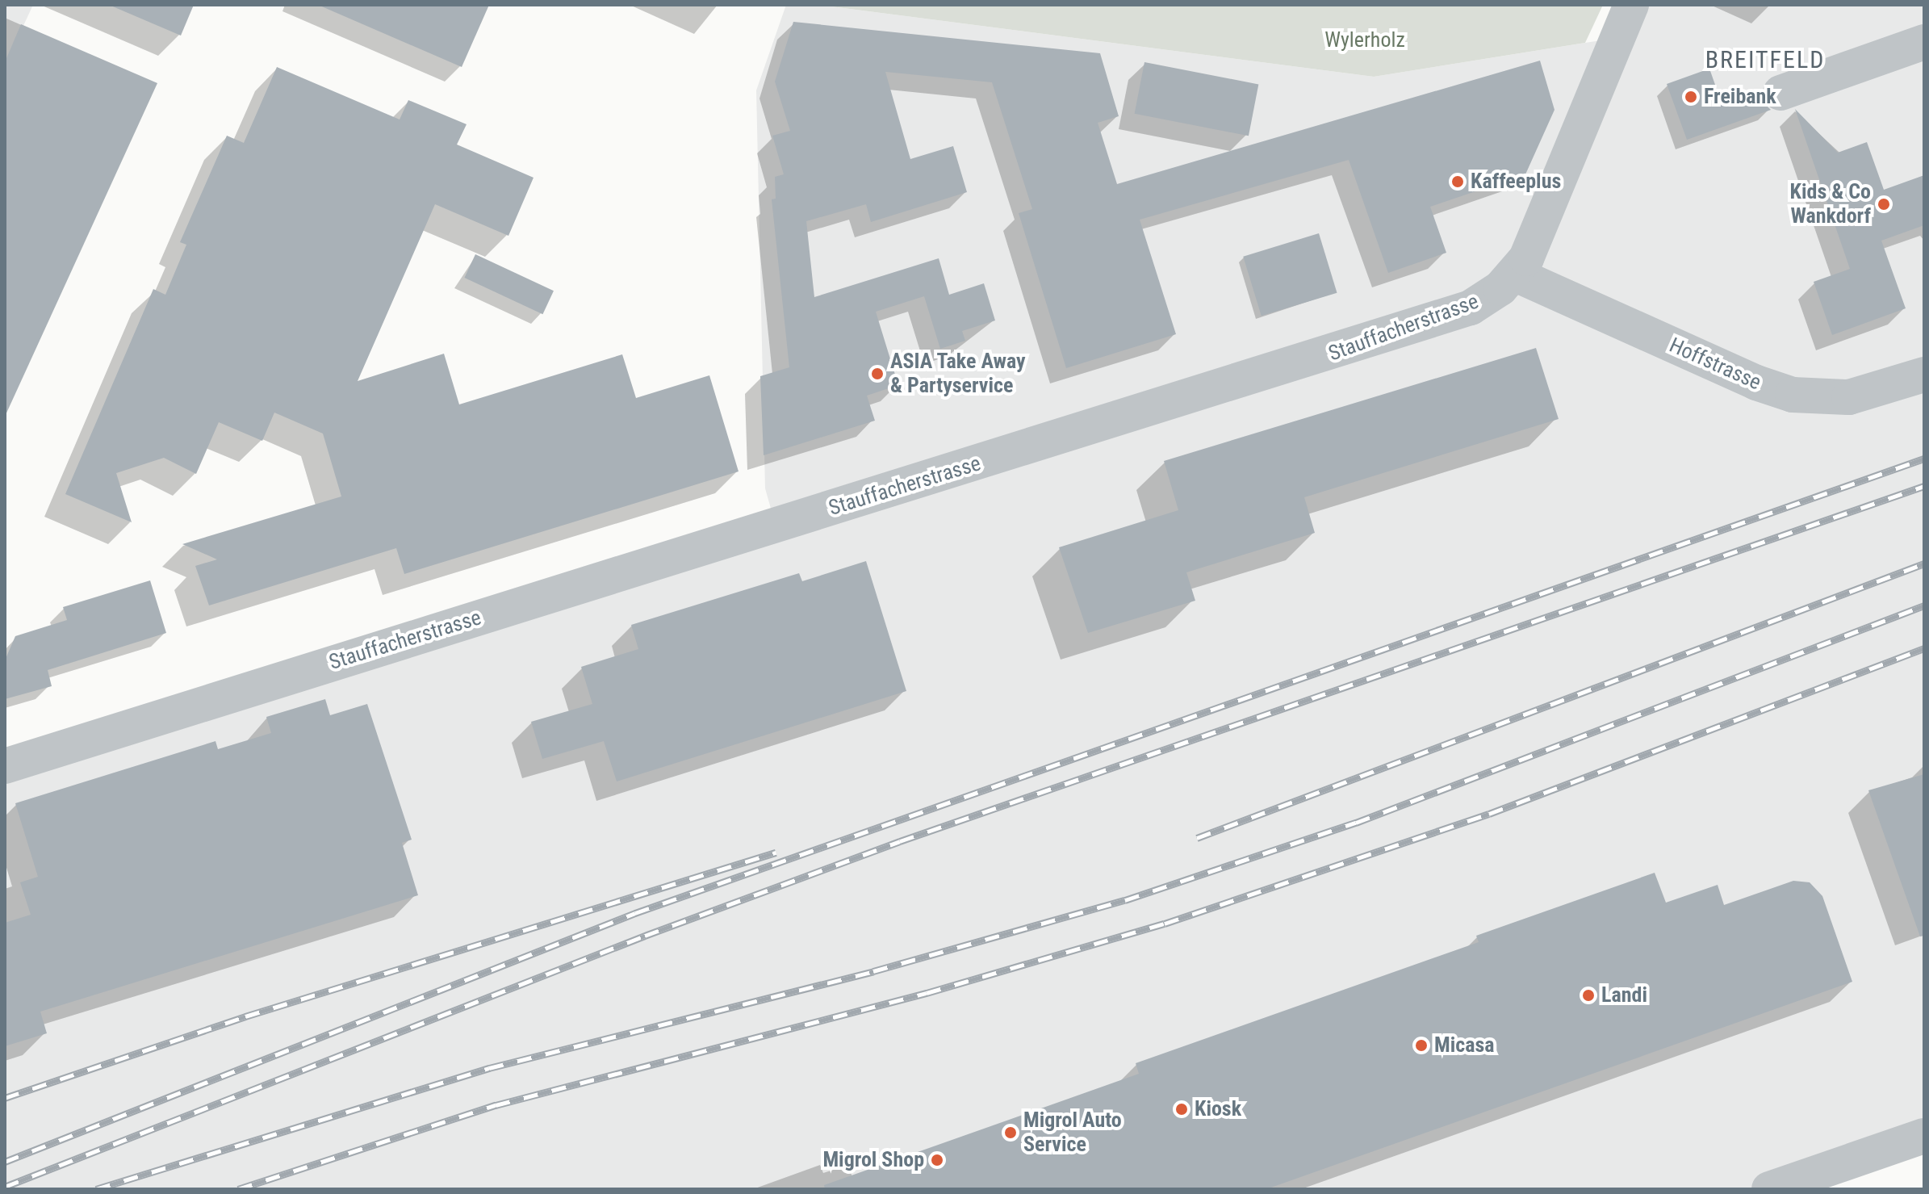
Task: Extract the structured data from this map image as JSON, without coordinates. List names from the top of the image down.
{
  "streets": {
    "street": ["Stauffacherstrasse", "Hoffstrasse"]
  },
  "crossings": [
    ["Stauffacherstrasse", "Hoffstrasse"]
  ],
  "districts": ["BREITFELD"],
  "parks": ["Wylerholz"],
  "places": [
    "Freibank",
    "Kaffeeplus",
    "Kids & Co Wankdorf",
    "ASIA Take Away & Partyservice",
    "Landi",
    "Micasa",
    "Kiosk",
    "Migrol Auto Service",
    "Migrol Shop"
  ]
}
